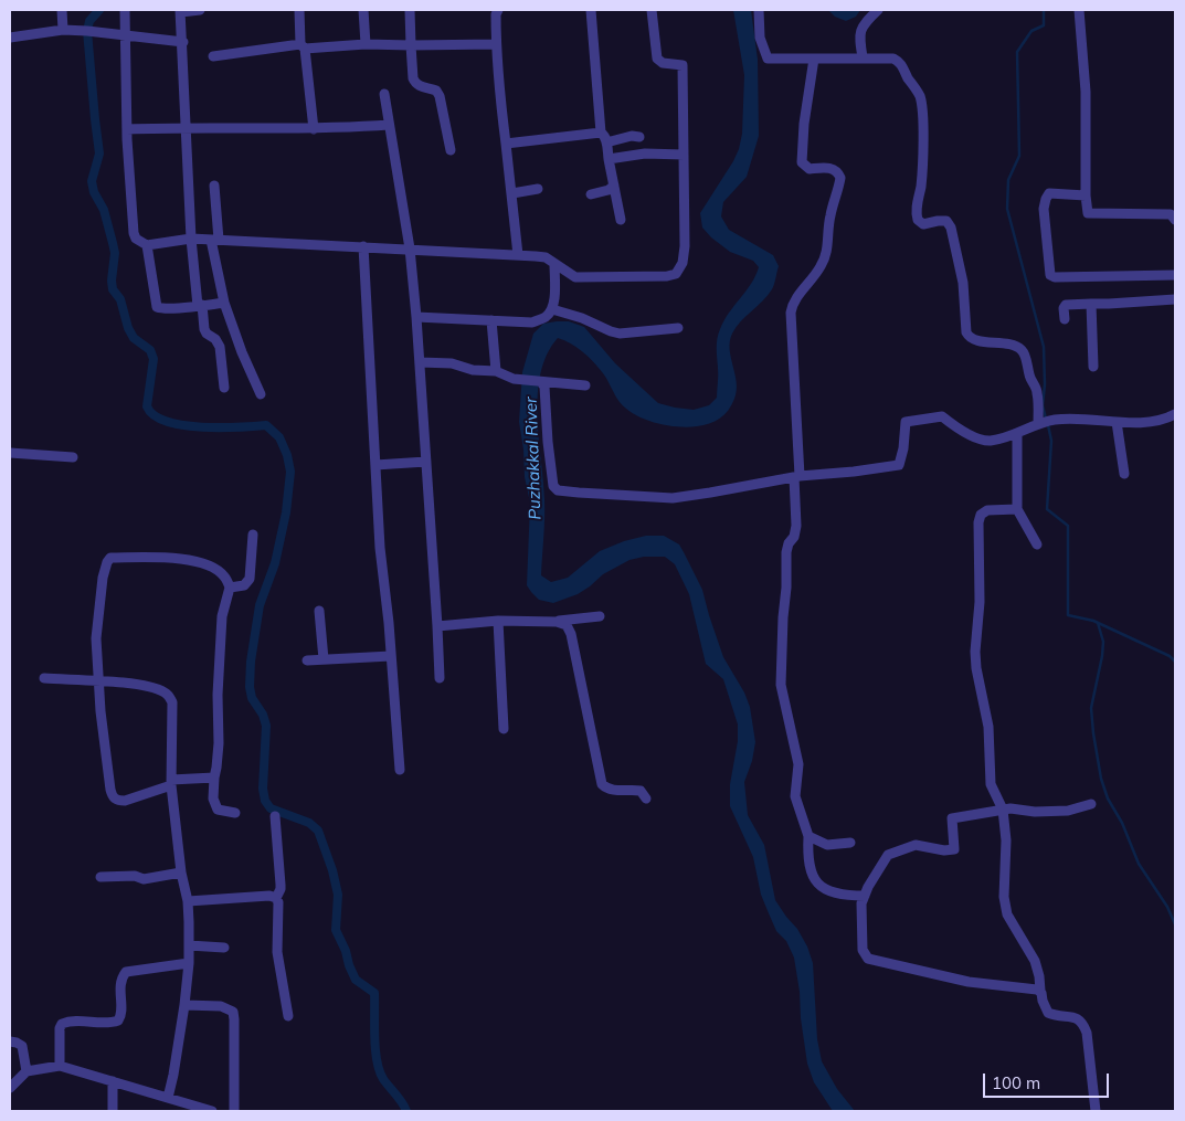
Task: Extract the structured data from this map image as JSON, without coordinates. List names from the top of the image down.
{
  "water": ["Puzhakkal River"],
  "scale_bar": "100 m"
}
